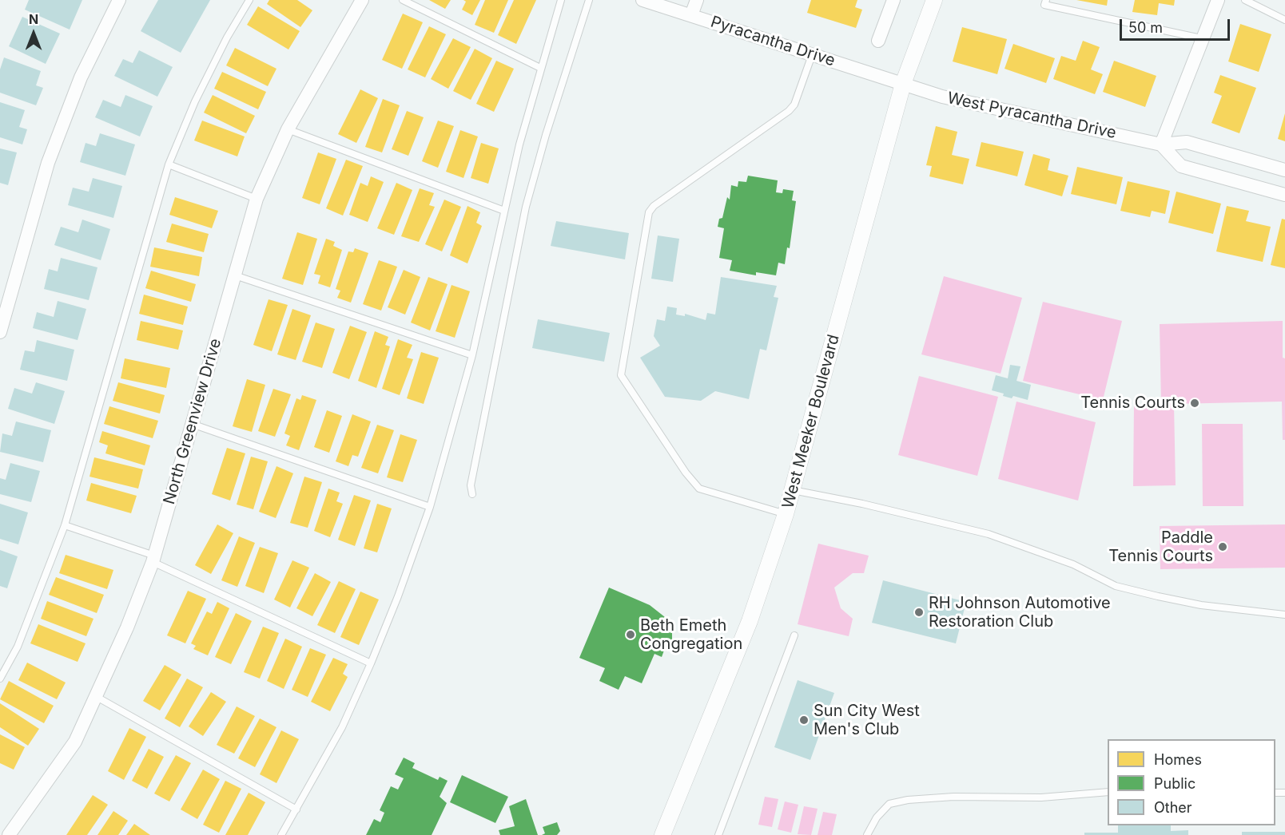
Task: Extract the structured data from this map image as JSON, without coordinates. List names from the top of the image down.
{
  "streets": {
    "street": [
      "Pyracantha Drive",
      "West Pyracantha Drive",
      "North Greenview Drive",
      "West Meeker Boulevard"
    ]
  },
  "crossings": [
    ["Pyracantha Drive", "West Pyracantha Drive"],
    ["Pyracantha Drive", "West Meeker Boulevard"],
    ["West Pyracantha Drive", "West Meeker Boulevard"]
  ],
  "places": [
    "Tennis Courts",
    "Paddle Tennis Courts",
    "RH Johnson Automotive Restoration Club",
    "Beth Emeth Congregation",
    "Sun City West Men's Club"
  ],
  "legend": ["Homes", "Public", "Other"],
  "scale_bar": "50 m",
  "north": "top"
}
